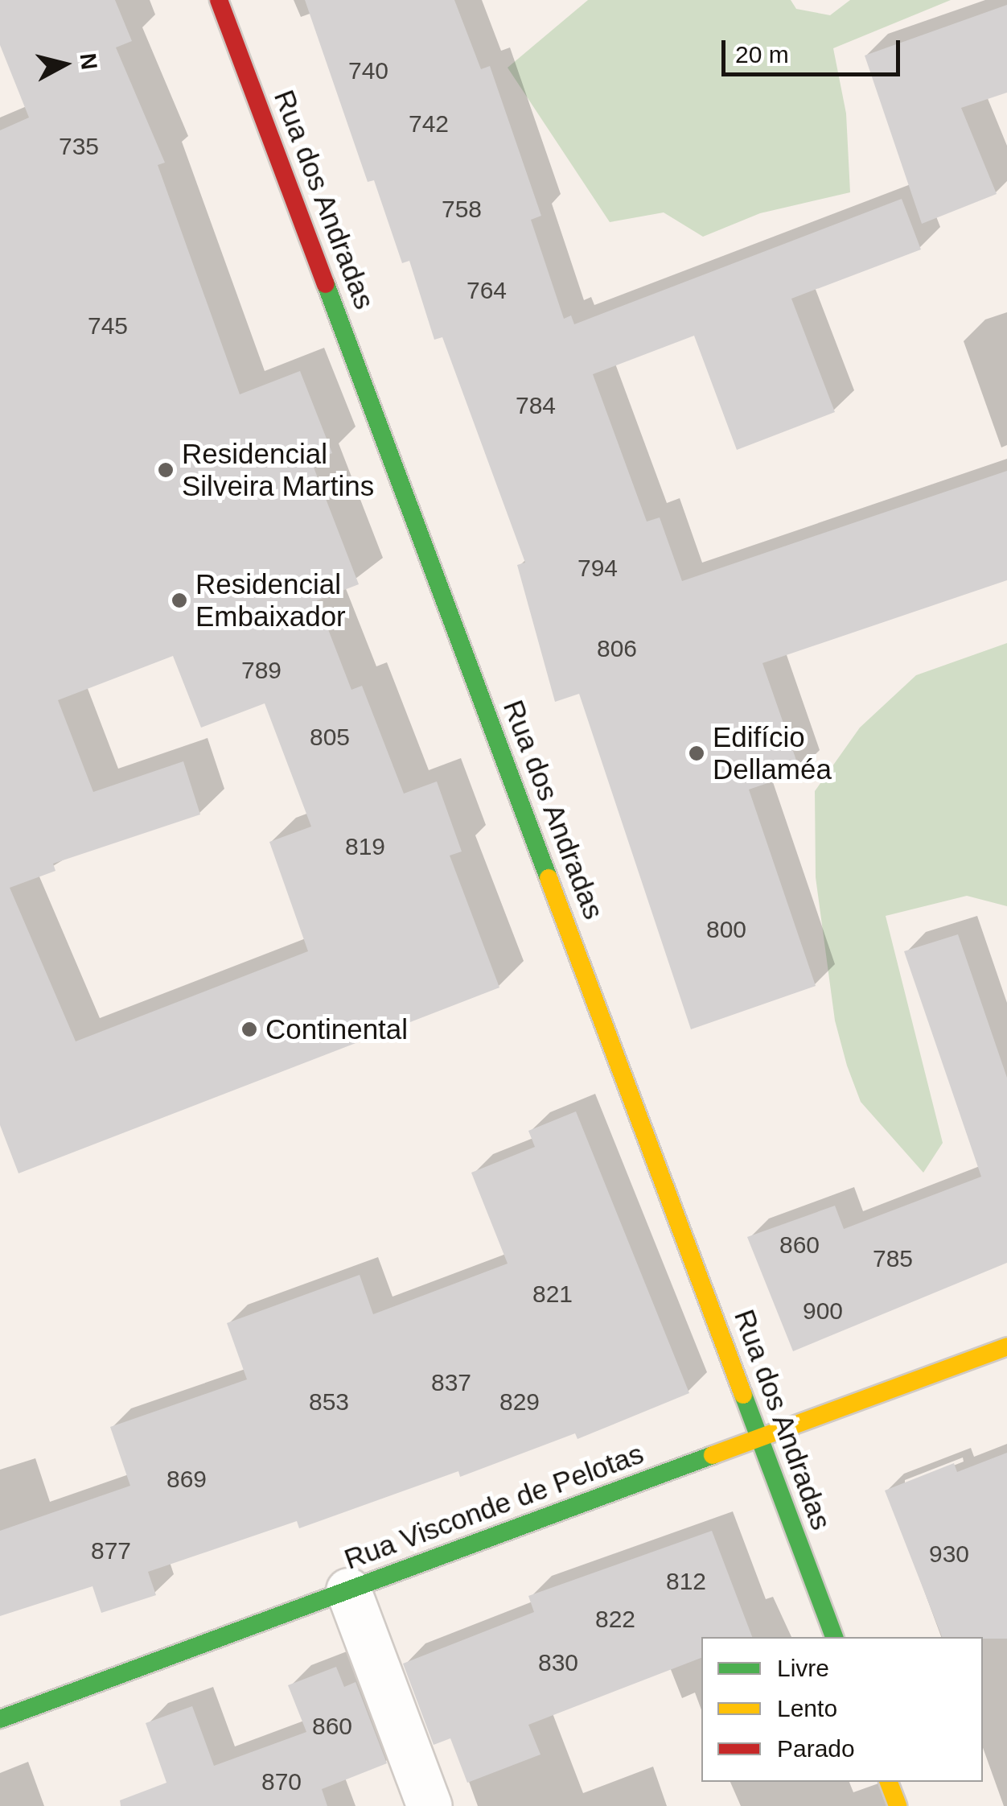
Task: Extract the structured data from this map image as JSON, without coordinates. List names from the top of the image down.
{
  "streets": {
    "street": ["Rua dos Andradas", "Rua Visconde de Pelotas"]
  },
  "crossings": [
    ["Rua dos Andradas", "Rua Visconde de Pelotas"]
  ],
  "places": [
    "Residencial Silveira Martins",
    "Residencial Embaixador",
    "Edifício Dellaméa",
    "Continental"
  ],
  "house_numbers": [
    "740",
    "742",
    "735",
    "758",
    "764",
    "745",
    "784",
    "794",
    "806",
    "789",
    "805",
    "819",
    "800",
    "860",
    "785",
    "821",
    "900",
    "837",
    "853",
    "829",
    "869",
    "877",
    "930",
    "812",
    "822",
    "830",
    "860",
    "870"
  ],
  "legend": ["Livre", "Lento", "Parado"],
  "scale_bar": "20 m",
  "north": "right"
}
